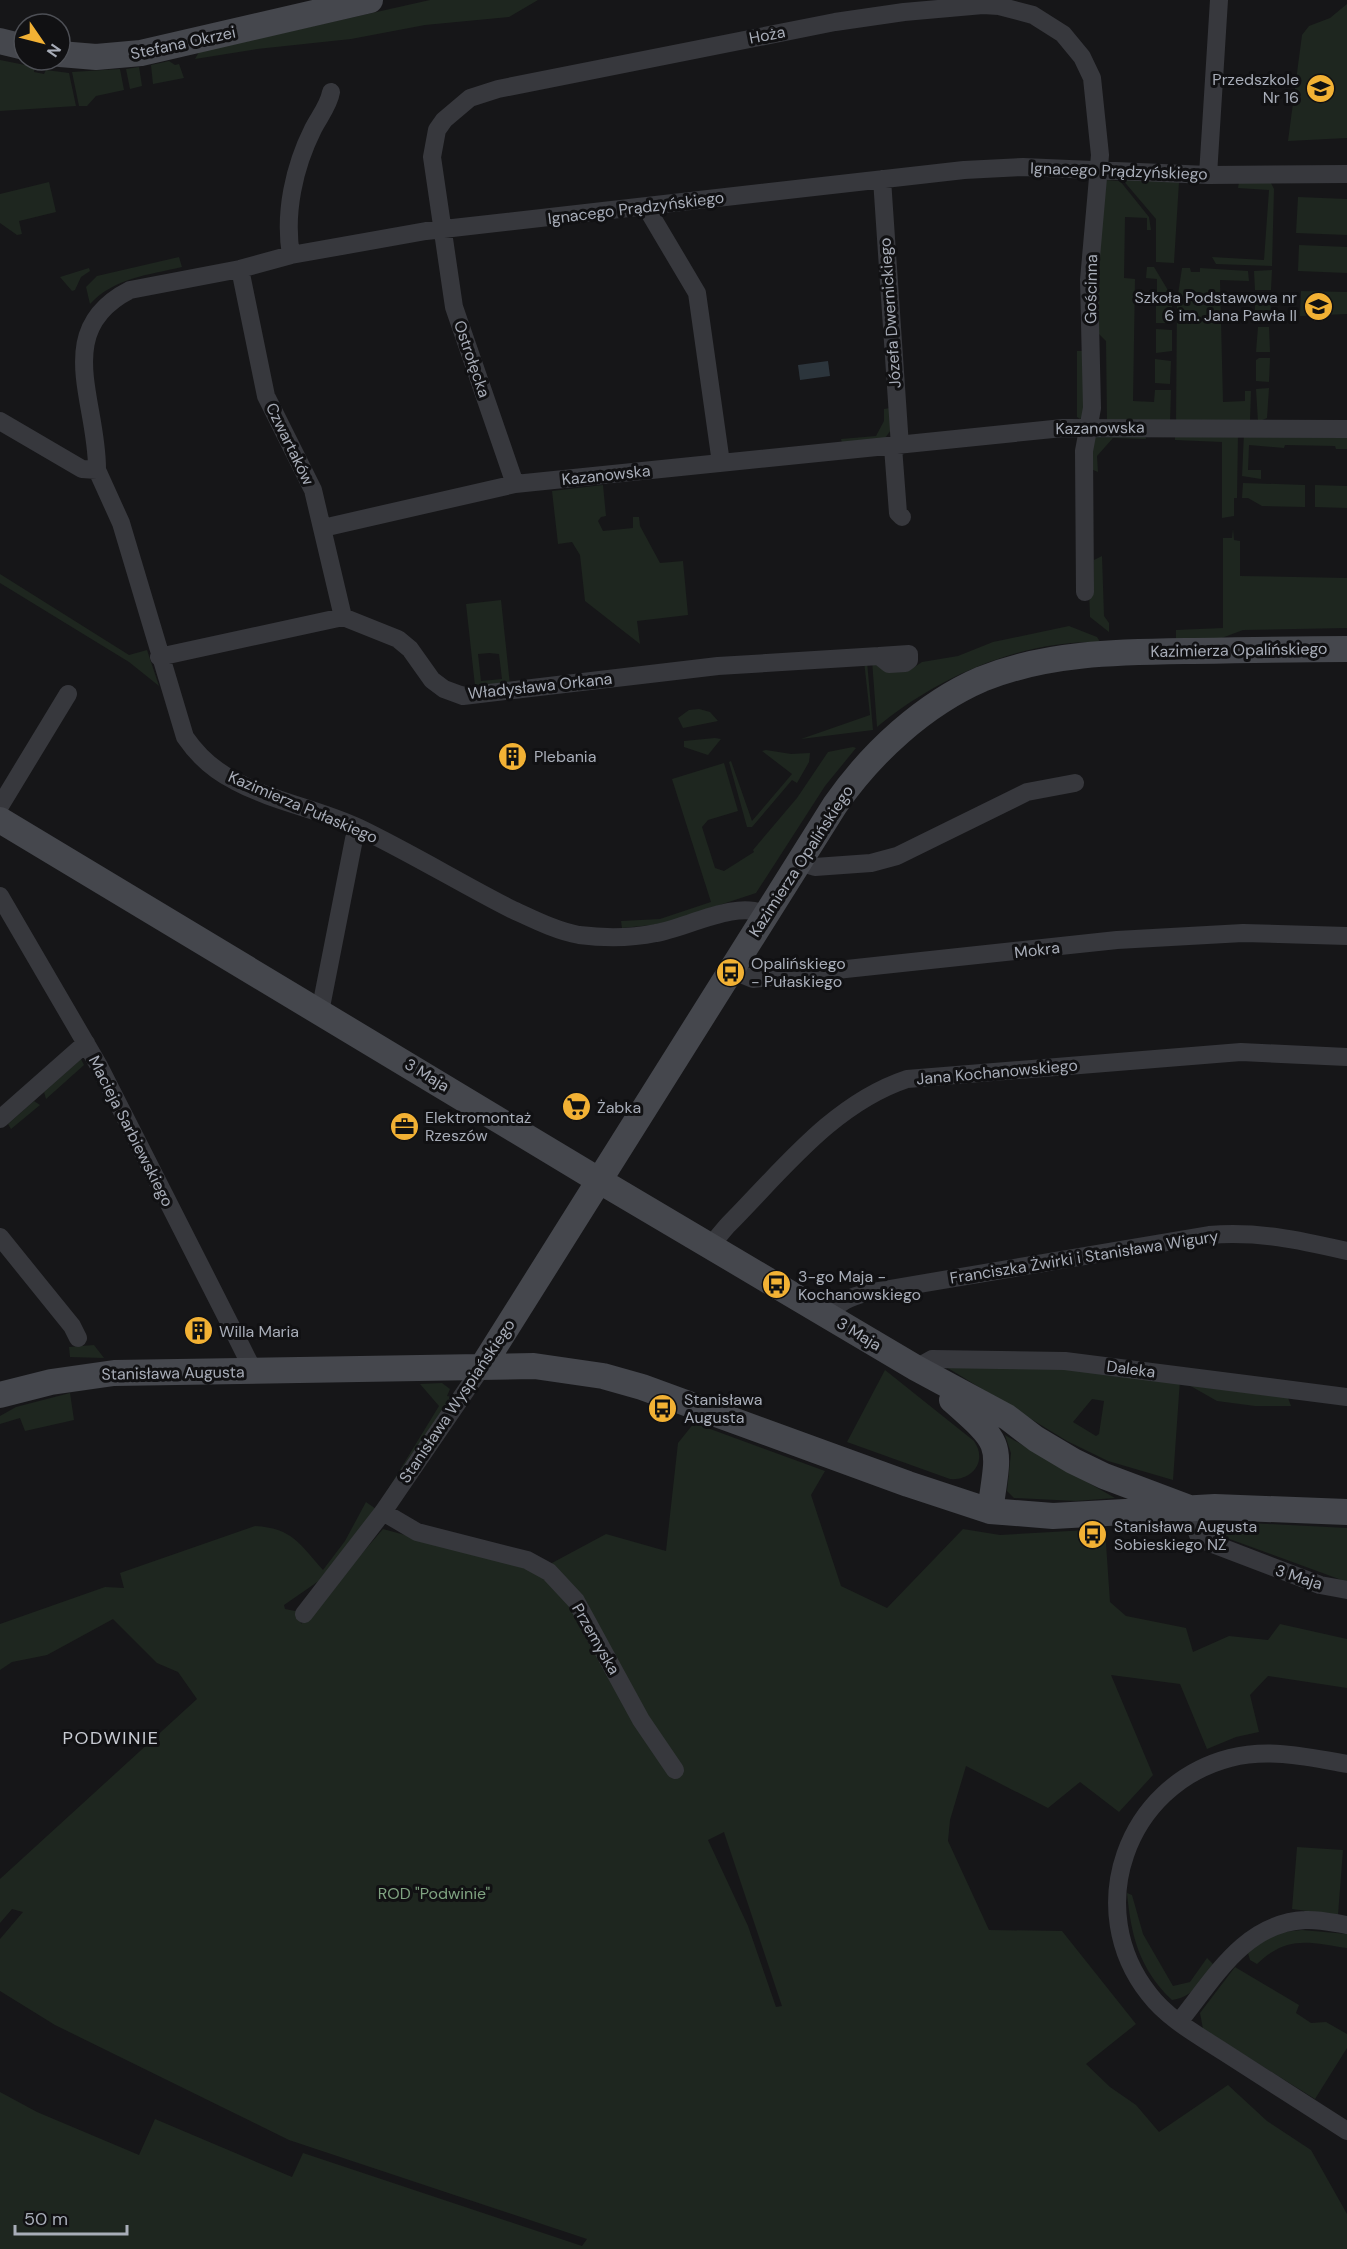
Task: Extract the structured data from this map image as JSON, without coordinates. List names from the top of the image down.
{
  "streets": {
    "main road": [
      "Stefana Okrzei",
      "Kazimierza Opalińskiego",
      "3 Maja",
      "Stanisława Augusta",
      "Stanisława Wyspiańskiego"
    ],
    "street": [
      "Hoża",
      "Ignacego Prądzyńskiego",
      "Gościnna",
      "Józefa Dwernickiego",
      "Ostrołęcka",
      "Kazanowska",
      "Czwartaków",
      "Władysława Orkana",
      "Kazimierza Pułaskiego",
      "Mokra",
      "Jana Kochanowskiego",
      "Macieja Sarbiewskiego",
      "Franciszka Żwirki i Stanisława Wigury",
      "Daleka",
      "Przemyska"
    ]
  },
  "crossings": [
    ["Hoża", "Ignacego Prądzyńskiego"],
    ["Hoża", "Gościnna"],
    ["Hoża", "Ostrołęcka"],
    ["Ignacego Prądzyńskiego", "Gościnna"],
    ["Ignacego Prądzyńskiego", "Józefa Dwernickiego"],
    ["Ignacego Prądzyńskiego", "Ostrołęcka"],
    ["Ignacego Prądzyńskiego", "Czwartaków"],
    ["Ignacego Prądzyńskiego", "Kazimierza Pułaskiego"],
    ["Gościnna", "Kazanowska"],
    ["Józefa Dwernickiego", "Kazanowska"],
    ["Ostrołęcka", "Kazanowska"],
    ["Kazanowska", "Czwartaków"],
    ["Czwartaków", "Władysława Orkana"],
    ["Kazimierza Opalińskiego", "Kazimierza Pułaskiego"],
    ["Kazimierza Opalińskiego", "Mokra"],
    ["Kazimierza Opalińskiego", "3 Maja"],
    ["Kazimierza Opalińskiego", "Stanisława Wyspiańskiego"],
    ["Jana Kochanowskiego", "3 Maja"],
    ["3 Maja", "Franciszka Żwirki i Stanisława Wigury"],
    ["3 Maja", "Daleka"],
    ["3 Maja", "Stanisława Augusta"],
    ["3 Maja", "Stanisława Wyspiańskiego"],
    ["Macieja Sarbiewskiego", "Stanisława Augusta"],
    ["Stanisława Augusta", "Stanisława Wyspiańskiego"],
    ["Stanisława Wyspiańskiego", "Przemyska"]
  ],
  "districts": ["PODWINIE"],
  "parks": ["ROD \"Podwinie\""],
  "places": {
    "school or university": ["Przedszkole Nr 16", "Szkoła Podstawowa nr 6 im. Jana Pawła II"],
    "building": ["Plebania", "Willa Maria"],
    "bus stop": [
      "Opalińskiego - Pułaskiego",
      "3-go Maja - Kochanowskiego",
      "Stanisława Augusta",
      "Stanisława Augusta Sobieskiego NŻ"
    ],
    "supermarket": ["Żabka"],
    "office": ["Elektromontaż Rzeszów"]
  },
  "scale_bar": "50 m",
  "north": "bottom right"
}
